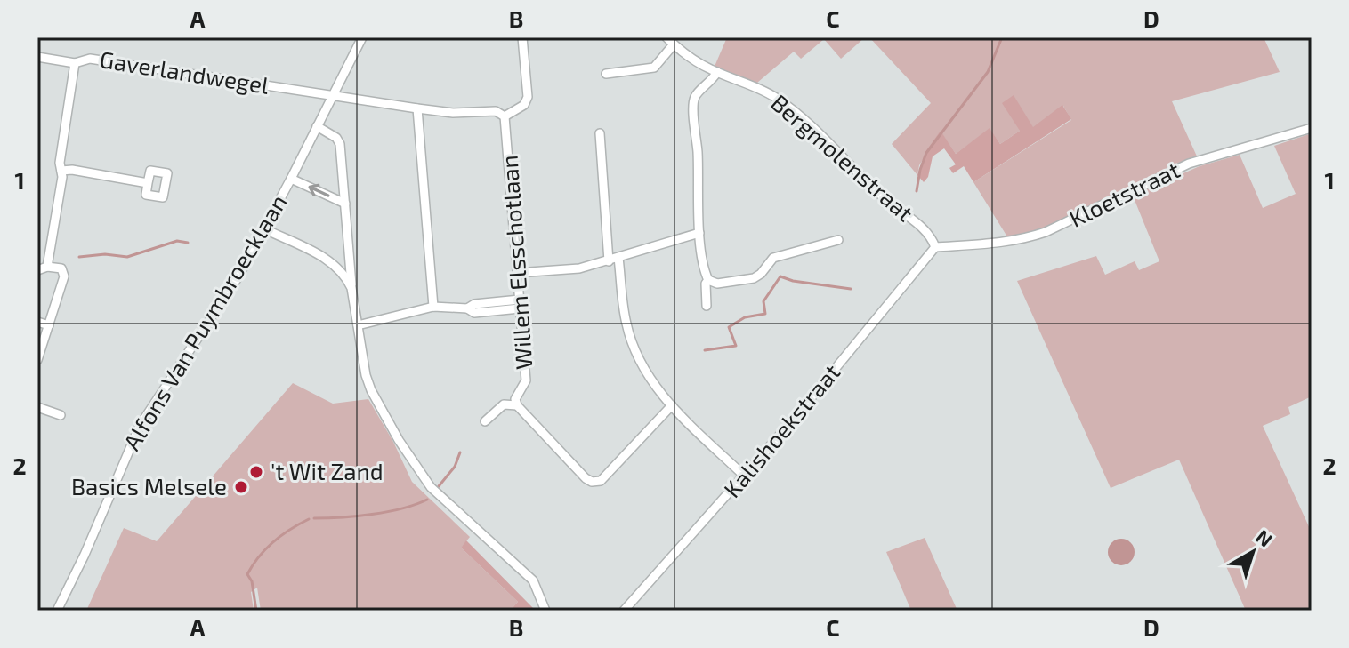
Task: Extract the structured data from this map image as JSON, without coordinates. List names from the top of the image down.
{
  "streets": {
    "street": [
      "Gaverlandwegel",
      "Bergmolenstraat",
      "Kloetstraat",
      "Willem Elsschotlaan",
      "Alfons Van Puymbroecklaan",
      "Kalishoekstraat"
    ]
  },
  "crossings": [
    ["Gaverlandwegel", "Willem Elsschotlaan"],
    ["Gaverlandwegel", "Alfons Van Puymbroecklaan"],
    ["Bergmolenstraat", "Kloetstraat"],
    ["Bergmolenstraat", "Kalishoekstraat"],
    ["Kloetstraat", "Kalishoekstraat"]
  ],
  "places": ["'t Wit Zand", "Basics Melsele"],
  "north": "top right",
  "grid": {
    "columns": [
      "A",
      "B",
      "C",
      "D"
    ],
    "rows": ["1", "2"]
  }
}
